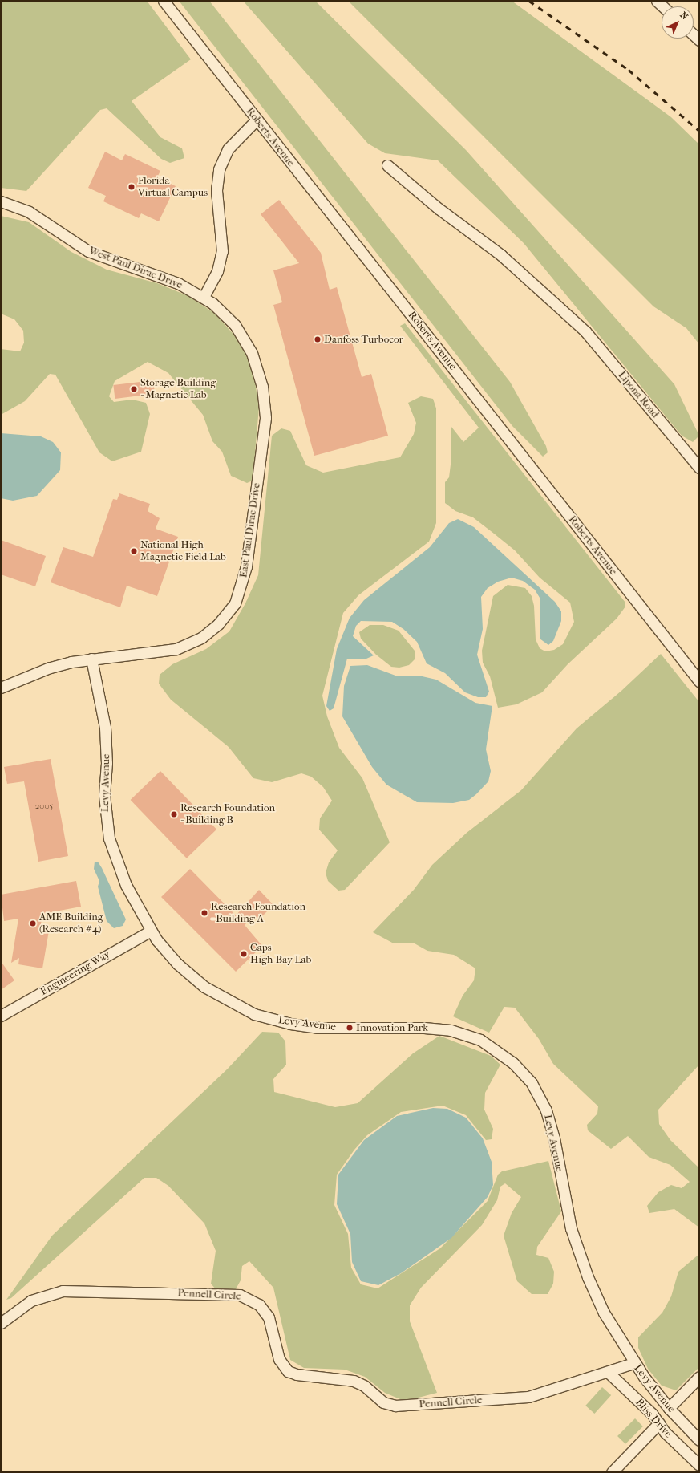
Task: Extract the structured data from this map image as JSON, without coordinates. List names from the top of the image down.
{
  "streets": {
    "street": [
      "Roberts Avenue",
      "West Paul Dirac Drive",
      "Lipona Road",
      "East Paul Dirac Drive",
      "Levy Avenue",
      "Engineering Way",
      "Pennell Circle",
      "Bliss Drive"
    ]
  },
  "crossings": [
    ["West Paul Dirac Drive", "East Paul Dirac Drive"],
    ["East Paul Dirac Drive", "Levy Avenue"],
    ["Levy Avenue", "Engineering Way"],
    ["Levy Avenue", "Pennell Circle"],
    ["Pennell Circle", "Bliss Drive"]
  ],
  "places": [
    "Florida Virtual Campus",
    "Danfoss Turbocor",
    "Storage Building - Magnetic Lab",
    "National High Magnetic Field Lab",
    "Research Foundation - Building B",
    "Research Foundation - Building A",
    "AME Building (Research #4)",
    "Caps High-Bay Lab",
    "Innovation Park"
  ],
  "house_numbers": ["2005"],
  "north": "top right"
}
